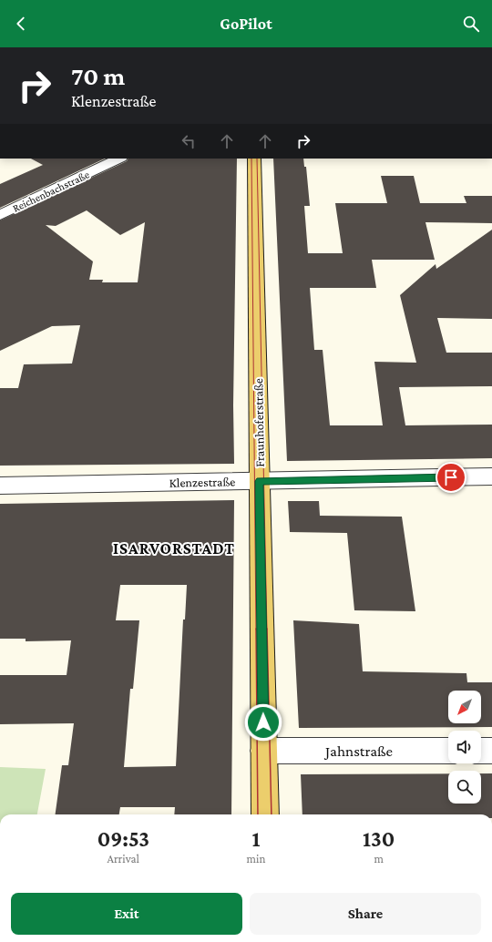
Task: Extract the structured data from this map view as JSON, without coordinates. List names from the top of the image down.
{
  "streets": {
    "main road": ["Fraunhoferstraße"],
    "street": ["Reichenbachstraße", "Klenzestraße", "Jahnstraße"]
  },
  "crossings": [
    ["Fraunhoferstraße", "Klenzestraße"],
    ["Fraunhoferstraße", "Jahnstraße"]
  ],
  "districts": ["ISARVORSTADT"],
  "north": "bottom left",
  "page": {
    "header": "GoPilot",
    "turn": ["70 m", "Klenzestraße"],
    "eta": [
      "09:53",
      "Arrival",
      "1",
      "min",
      "130",
      "m"
    ],
    "buttons": ["Exit", "Share"]
  }
}
